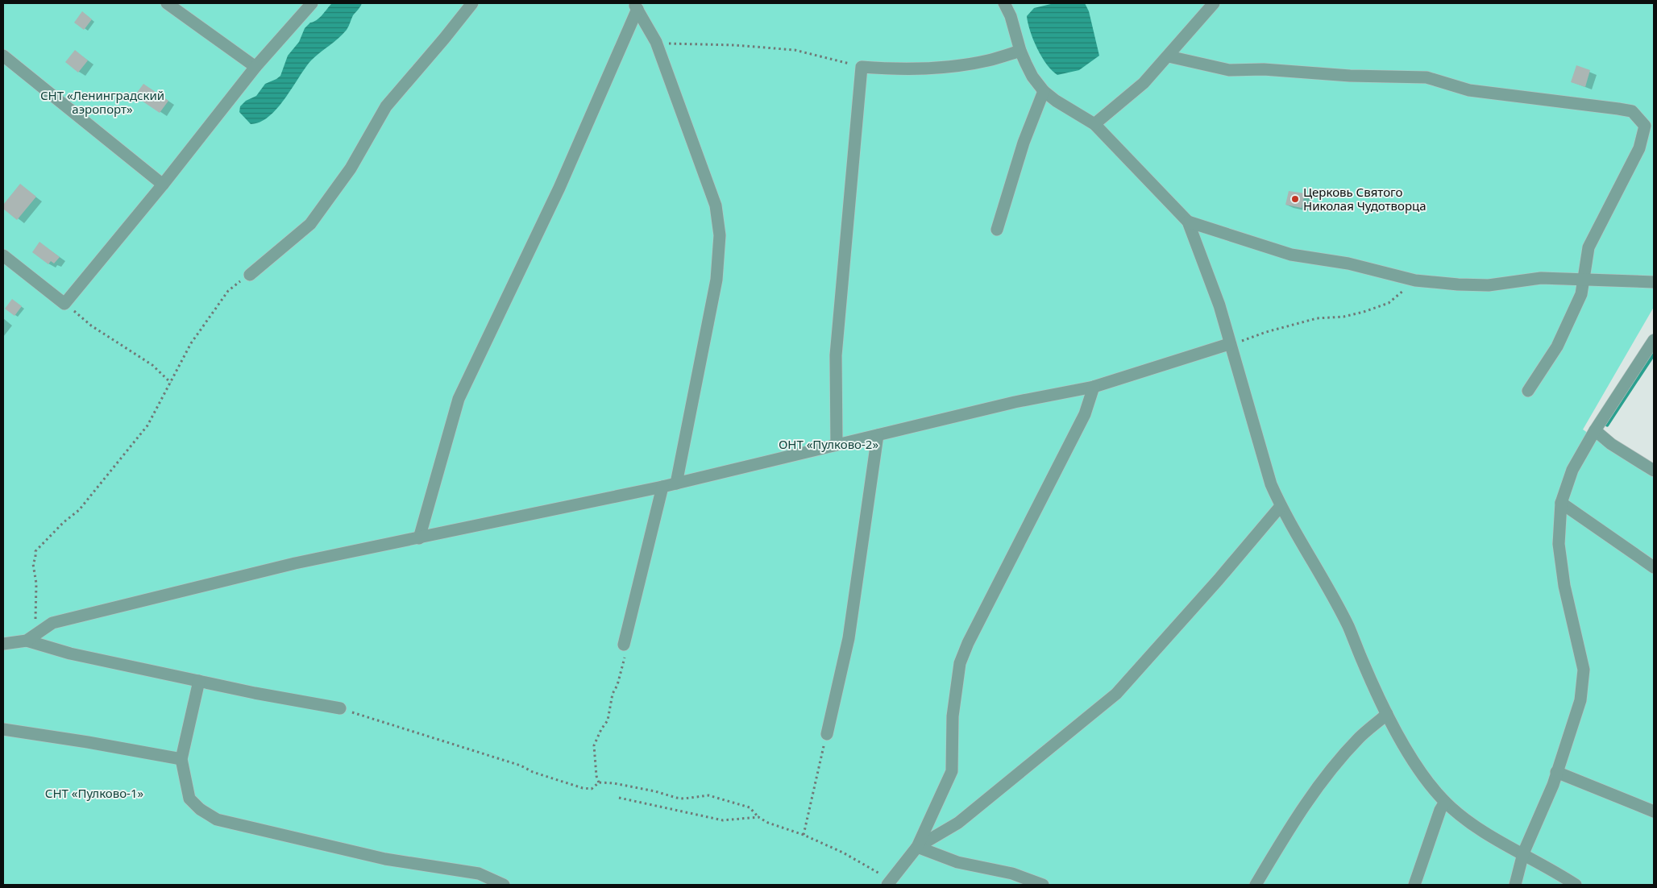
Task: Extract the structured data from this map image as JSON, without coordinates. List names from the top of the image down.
{
  "parks": ["СНТ «Ленинградский аэропорт»", "ОНТ «Пулково-2»", "СНТ «Пулково-1»"],
  "places": ["Церковь Святого Николая Чудотворца"]
}
